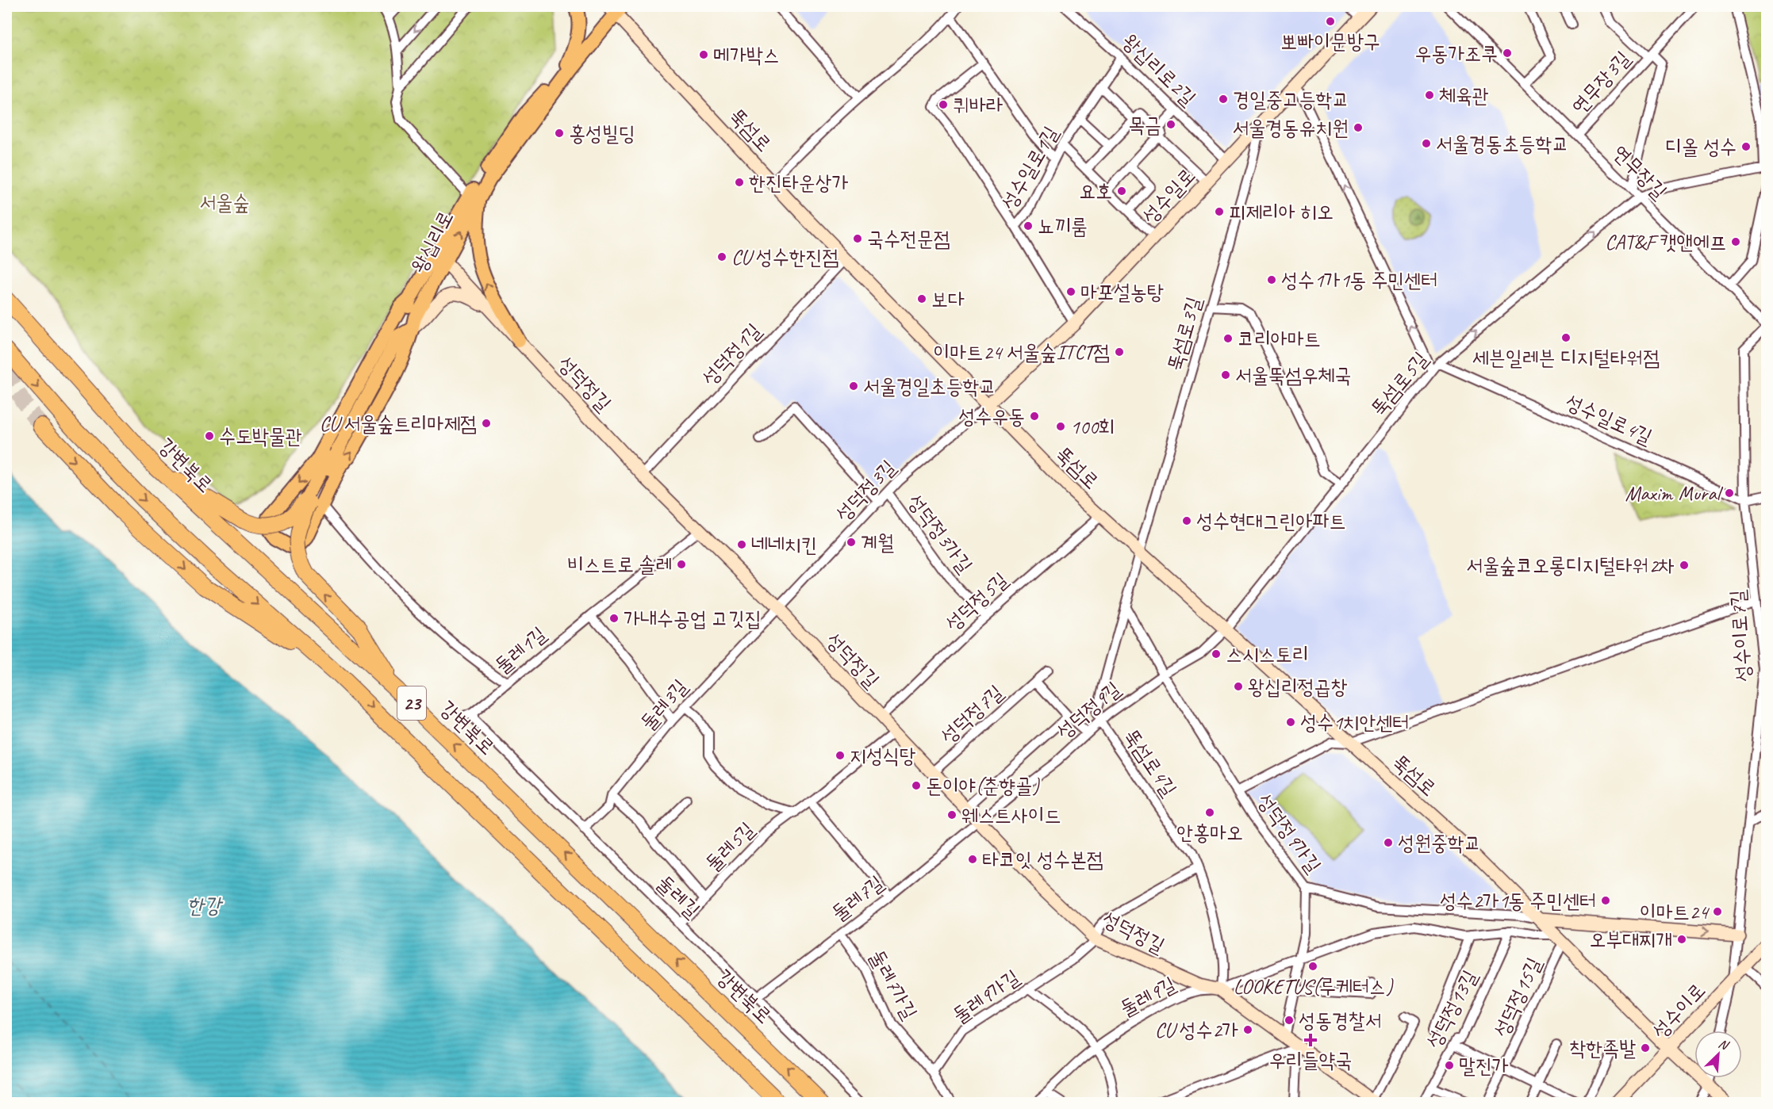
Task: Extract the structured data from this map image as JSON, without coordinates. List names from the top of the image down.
{
  "streets": {
    "highway": ["강변북로", "23"],
    "main road": ["왕십리로"],
    "street": [
      "왕십리로2길",
      "연무장3길",
      "뚝섬로",
      "성수일로1길",
      "연무장길",
      "성수일로",
      "뚝섬로3길",
      "성덕정1길",
      "성덕정길",
      "뚝섬로5길",
      "성수일로4길",
      "성덕정3길",
      "성덕정3가길",
      "성덕정5길",
      "성수이로7길",
      "둘레1길",
      "둘레3길",
      "성덕정9길",
      "성덕정7길",
      "뚝섬로4길",
      "성덕정9가길",
      "둘레5길",
      "둘레길",
      "둘레7길",
      "둘레7가길",
      "둘레9가길",
      "둘레9길",
      "성덕정15길",
      "성덕정13길",
      "성수이로"
    ]
  },
  "crossings": [
    ["왕십리로2길", "성수일로1길"],
    ["왕십리로2길", "성수일로"],
    ["연무장3길", "연무장길"],
    ["뚝섬로", "성수일로"],
    ["뚝섬로", "왕십리로"],
    ["뚝섬로", "뚝섬로3길"],
    ["뚝섬로", "성덕정1길"],
    ["뚝섬로", "뚝섬로5길"],
    ["뚝섬로", "성덕정3길"],
    ["뚝섬로", "성덕정5길"],
    ["뚝섬로", "성덕정9길"],
    ["뚝섬로", "뚝섬로4길"],
    ["뚝섬로", "성덕정9가길"],
    ["뚝섬로", "둘레9길"],
    ["뚝섬로", "성덕정15길"],
    ["뚝섬로", "성수이로"],
    ["성수일로1길", "성수일로"],
    ["연무장길", "뚝섬로5길"],
    ["연무장길", "성수이로7길"],
    ["성수일로", "뚝섬로3길"],
    ["성수일로", "성덕정3길"],
    ["왕십리로", "성덕정길"],
    ["뚝섬로3길", "뚝섬로4길"],
    ["성덕정1길", "성덕정길"],
    ["성덕정길", "성덕정3길"],
    ["성덕정길", "성덕정5길"],
    ["성덕정길", "둘레1길"],
    ["성덕정길", "둘레3길"],
    ["성덕정길", "성덕정9길"],
    ["성덕정길", "성덕정7길"],
    ["성덕정길", "뚝섬로4길"],
    ["성덕정길", "둘레5길"],
    ["성덕정길", "둘레7길"],
    ["성덕정길", "둘레9가길"],
    ["성덕정길", "둘레9길"],
    ["뚝섬로5길", "성수일로4길"],
    ["뚝섬로5길", "성덕정9길"],
    ["성수일로4길", "성수이로7길"],
    ["성덕정3길", "성덕정3가길"],
    ["성덕정3길", "둘레3길"],
    ["성덕정3가길", "성덕정5길"],
    ["성수이로7길", "성덕정9가길"],
    ["성수이로7길", "성수이로"],
    ["둘레1길", "둘레길"],
    ["둘레3길", "둘레길"],
    ["성덕정9길", "뚝섬로4길"],
    ["성덕정9길", "성덕정9가길"],
    ["성덕정9길", "둘레7길"],
    ["뚝섬로4길", "성덕정9가길"],
    ["뚝섬로4길", "둘레9가길"],
    ["뚝섬로4길", "둘레9길"],
    ["둘레5길", "둘레길"],
    ["둘레길", "둘레7길"],
    ["둘레7길", "둘레7가길"],
    ["둘레7가길", "둘레9가길"],
    ["둘레9길", "성덕정15길"],
    ["둘레9길", "성덕정13길"],
    ["성덕정15길", "성덕정13길"]
  ],
  "one_way": ["뚝섬로5길"],
  "water": ["한강"],
  "parks": ["서울숲"],
  "places": {
    "other": [
      "뽀빠이문방구",
      "우동가조쿠",
      "메가박스",
      "체육관",
      "경일중고등학교",
      "퀴바라",
      "목금",
      "서울경동유치원",
      "홍성빌딩",
      "서울경동초등학교",
      "디올 성수",
      "한진타운상가",
      "요호",
      "피제리아 히오",
      "뇨끼룸",
      "국수전문점",
      "CAT&F 캣앤에프",
      "CU 성수한진점",
      "성수1가1동 주민센터",
      "마포설농탕",
      "보다",
      "세븐일레븐 디지털타워점",
      "코리아마트",
      "이마트24 서울숲ITCT점",
      "서울뚝섬우체국",
      "서울경일초등학교",
      "성수우동",
      "CU 서울숲트리마제점",
      "100회",
      "수도박물관",
      "Maxim Mural",
      "성수현대그린아파트",
      "계월",
      "네네치킨",
      "비스트로 솔레",
      "서울숲코오롱디지털타워2차",
      "가내수공업 고깃집",
      "스시스토리",
      "왕십리정곱창",
      "성수1치안센터",
      "지성식당",
      "돈이야(춘향골)",
      "안홍마오",
      "웨스트사이드",
      "성원중학교",
      "타코잇 성수본점",
      "성수2가1동 주민센터",
      "이마트24",
      "오부대찌개",
      "LOOKETUS(루케터스)",
      "성동경찰서",
      "CU 성수2가",
      "착한족발",
      "말진가"
    ],
    "health": ["우리들약국"]
  },
  "north": "top right"
}
